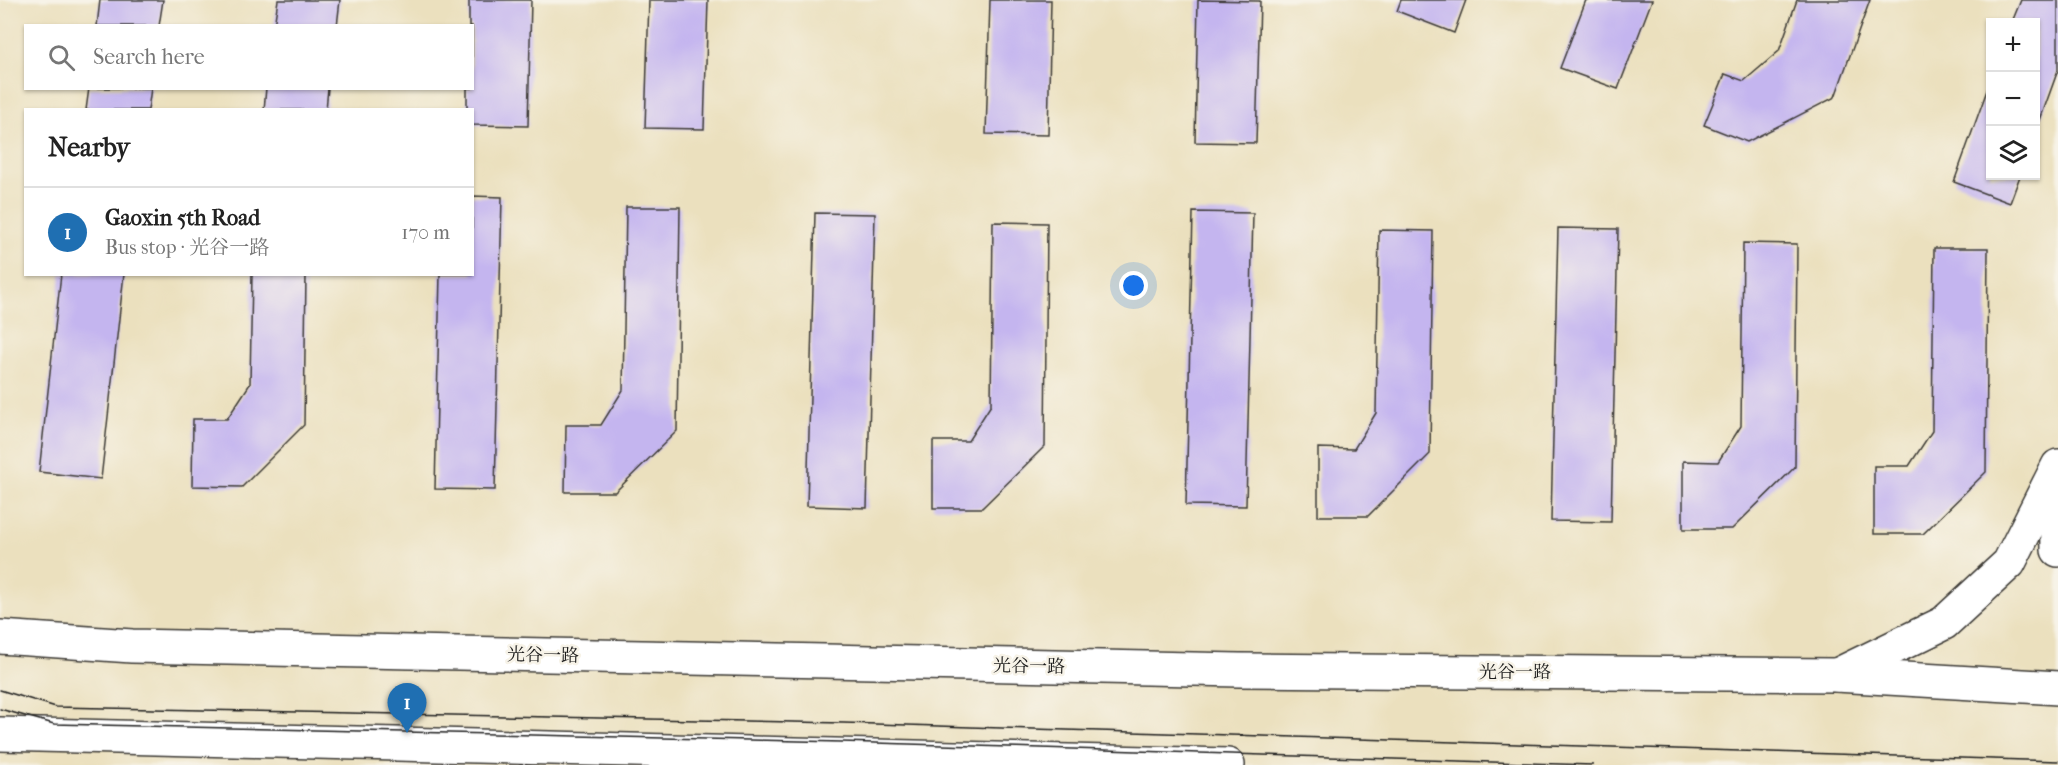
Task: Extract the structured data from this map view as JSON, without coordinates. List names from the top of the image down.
{
  "streets": {
    "main road": ["光谷一路"]
  },
  "page": {
    "map_buttons": ["+", "−"],
    "search": "Search here",
    "heading": "Nearby",
    "list": [
      {
        "mark": "1",
        "name": "Gaoxin 5th Road",
        "note": "Bus stop · 光谷一路",
        "value": "170 m"
      }
    ],
    "pins": "1"
  }
}
